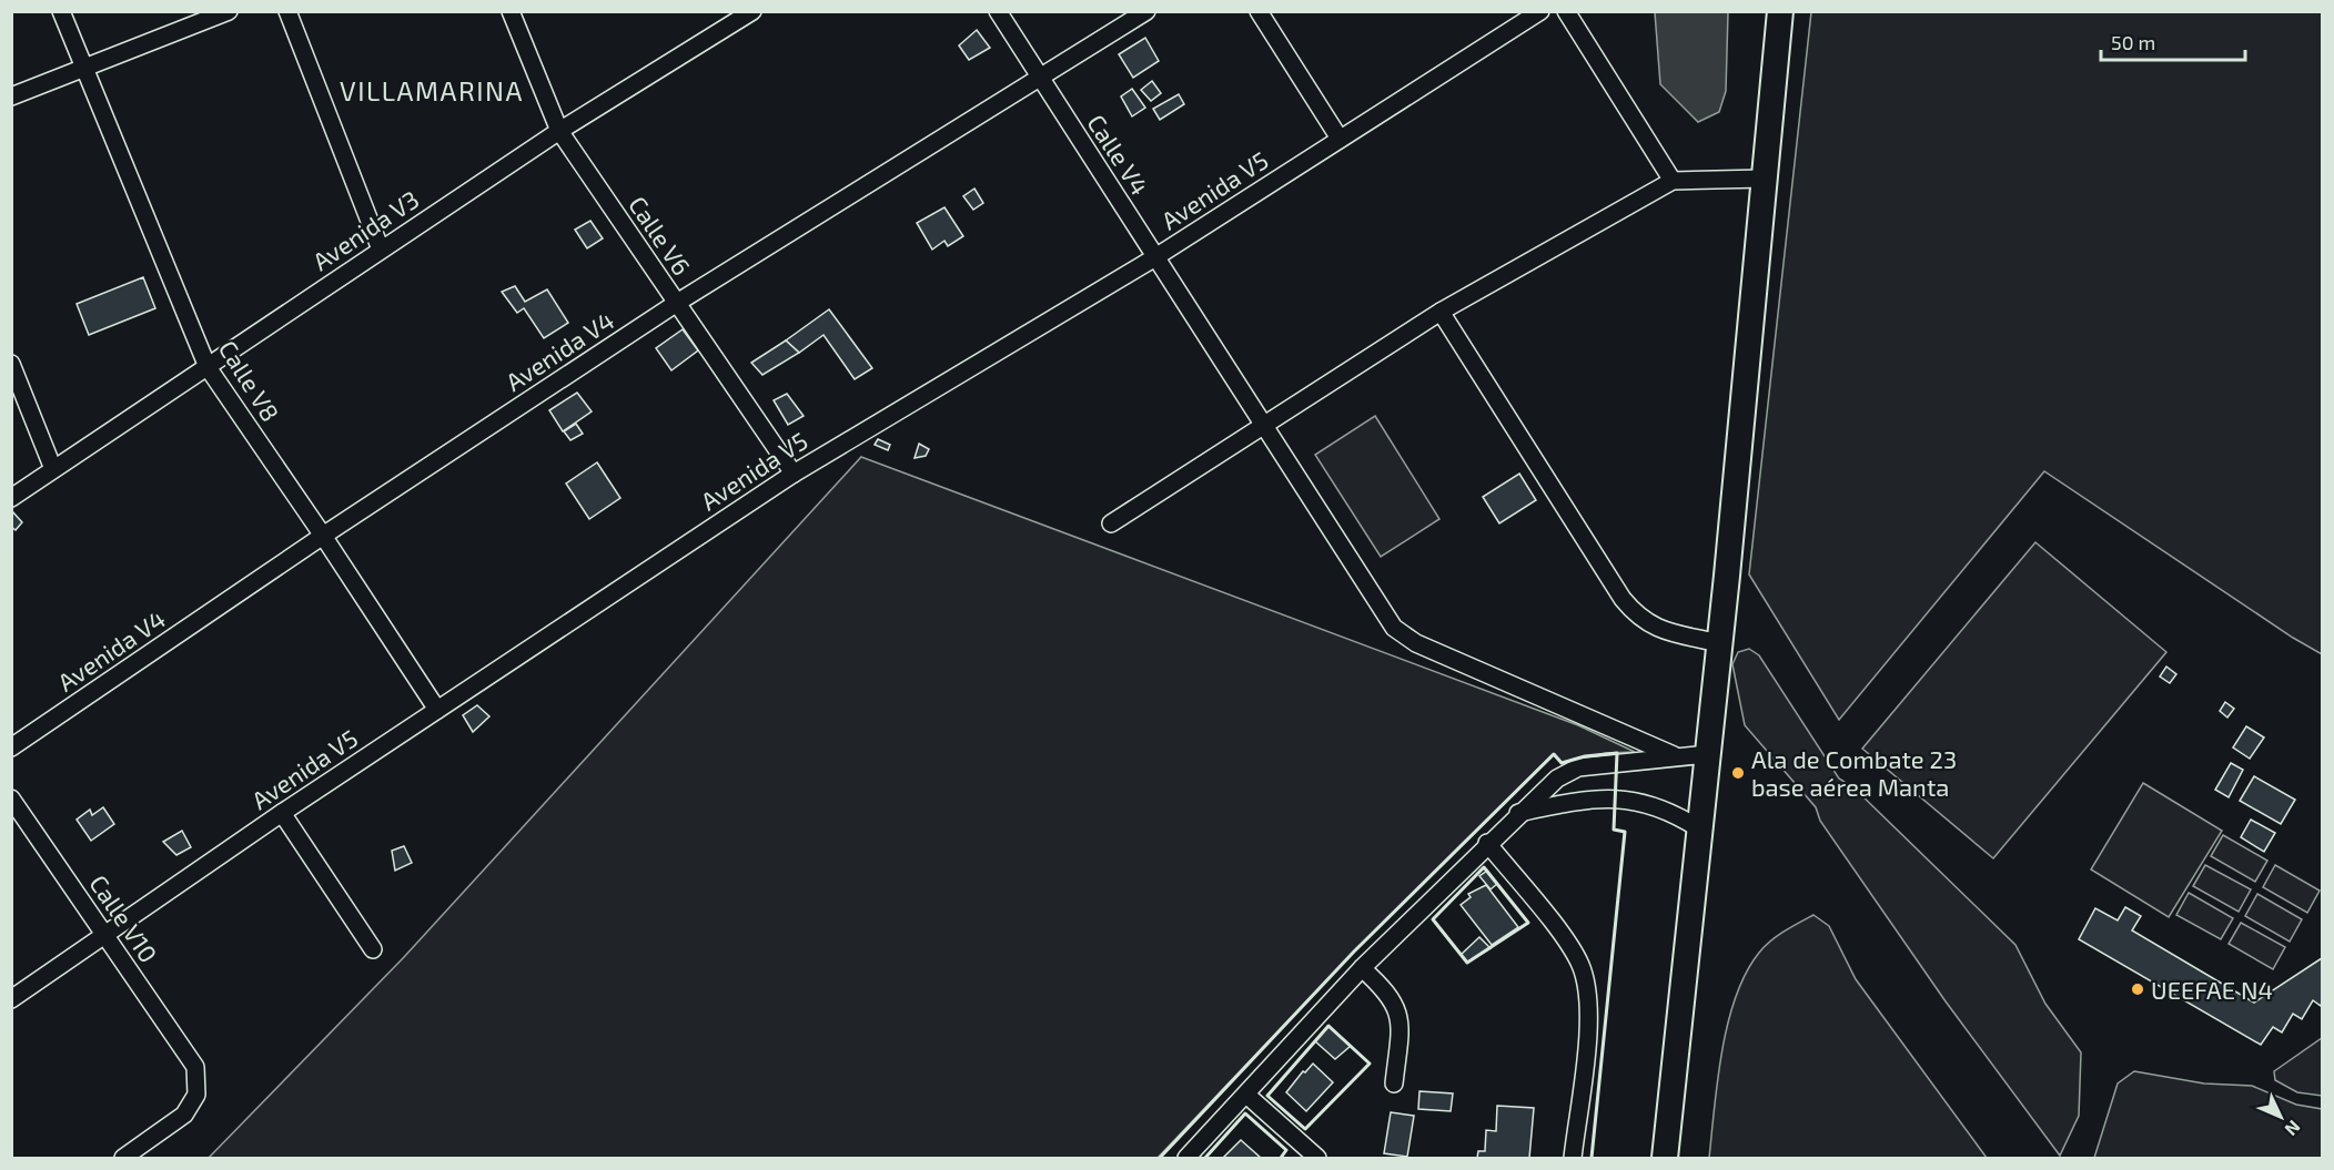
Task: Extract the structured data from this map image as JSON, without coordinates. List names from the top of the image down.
{
  "streets": {
    "street": [
      "Calle V4",
      "Avenida V5",
      "Avenida V3",
      "Calle V6",
      "Avenida V4",
      "Calle V8",
      "Calle V10"
    ]
  },
  "crossings": [
    ["Calle V4", "Avenida V5"],
    ["Calle V4", "Avenida V4"],
    ["Avenida V5", "Calle V6"],
    ["Avenida V5", "Calle V8"],
    ["Avenida V5", "Calle V10"],
    ["Avenida V3", "Calle V6"],
    ["Avenida V3", "Calle V8"],
    ["Calle V6", "Avenida V4"],
    ["Avenida V4", "Calle V8"]
  ],
  "districts": ["VILLAMARINA"],
  "places": ["Ala de Combate 23 base aérea Manta", "UEEFAE N4"],
  "scale_bar": "50 m",
  "north": "bottom right"
}
